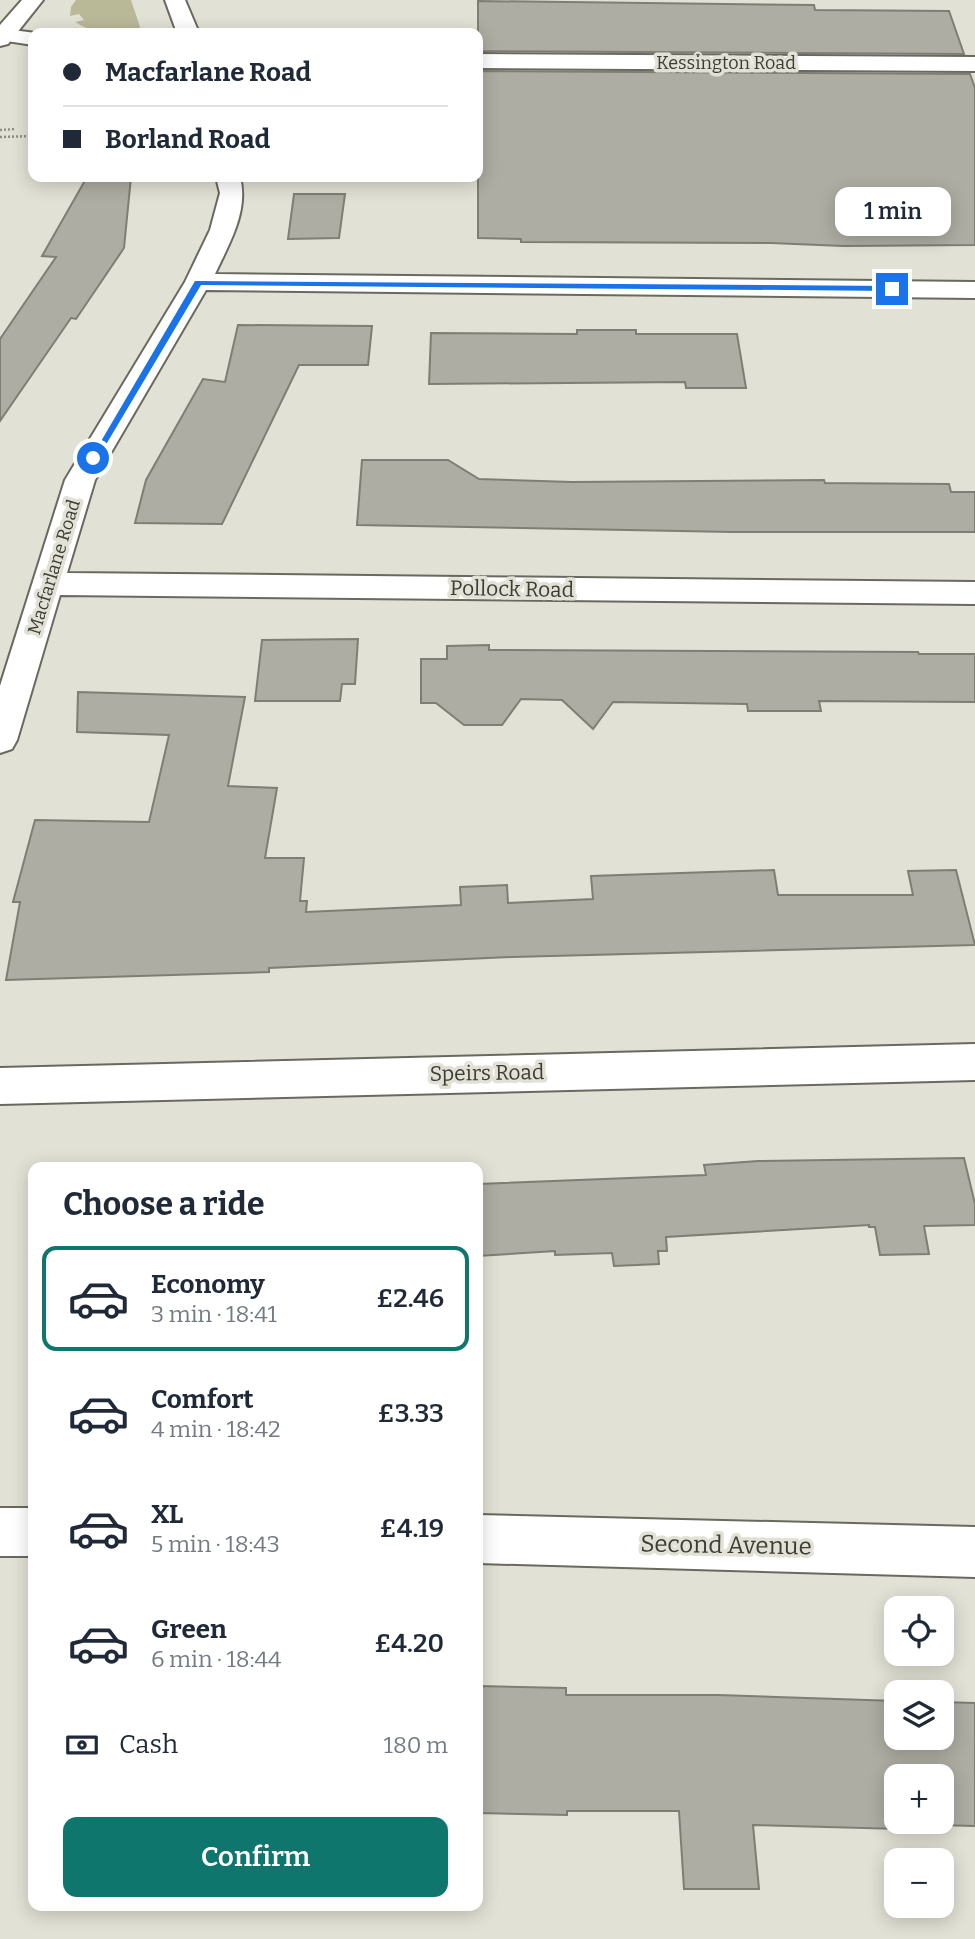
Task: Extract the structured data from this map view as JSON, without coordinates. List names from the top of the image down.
{
  "streets": {
    "street": [
      "Kessington Road",
      "Macfarlane Road",
      "Pollock Road",
      "Speirs Road",
      "Second Avenue"
    ]
  },
  "crossings": [
    ["Macfarlane Road", "Pollock Road"]
  ],
  "page": {
    "banner": ["Macfarlane Road", "Borland Road"],
    "bubble": "1 min",
    "heading": "Choose a ride",
    "list": [
      {
        "name": "Economy",
        "note": "3 min · 18:41",
        "value": "£2.46"
      },
      {
        "name": "Comfort",
        "note": "4 min · 18:42",
        "value": "£3.33"
      },
      {
        "name": "XL",
        "note": "5 min · 18:43",
        "value": "£4.19"
      },
      {
        "name": "Green",
        "note": "6 min · 18:44",
        "value": "£4.20"
      }
    ],
    "map_buttons": ["+", "−"],
    "pay": ["Cash", "180 m"],
    "buttons": "Confirm"
  }
}
